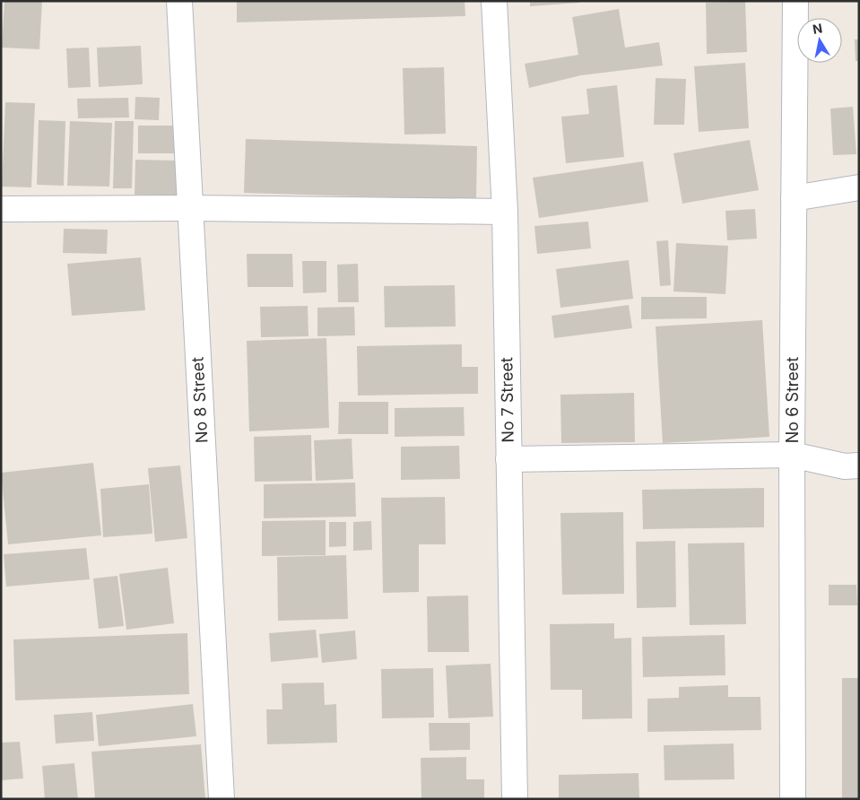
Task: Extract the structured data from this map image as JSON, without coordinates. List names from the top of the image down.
{
  "streets": {
    "street": ["No 8 Street", "No 7 Street", "No 6 Street"]
  },
  "north": "top"
}
